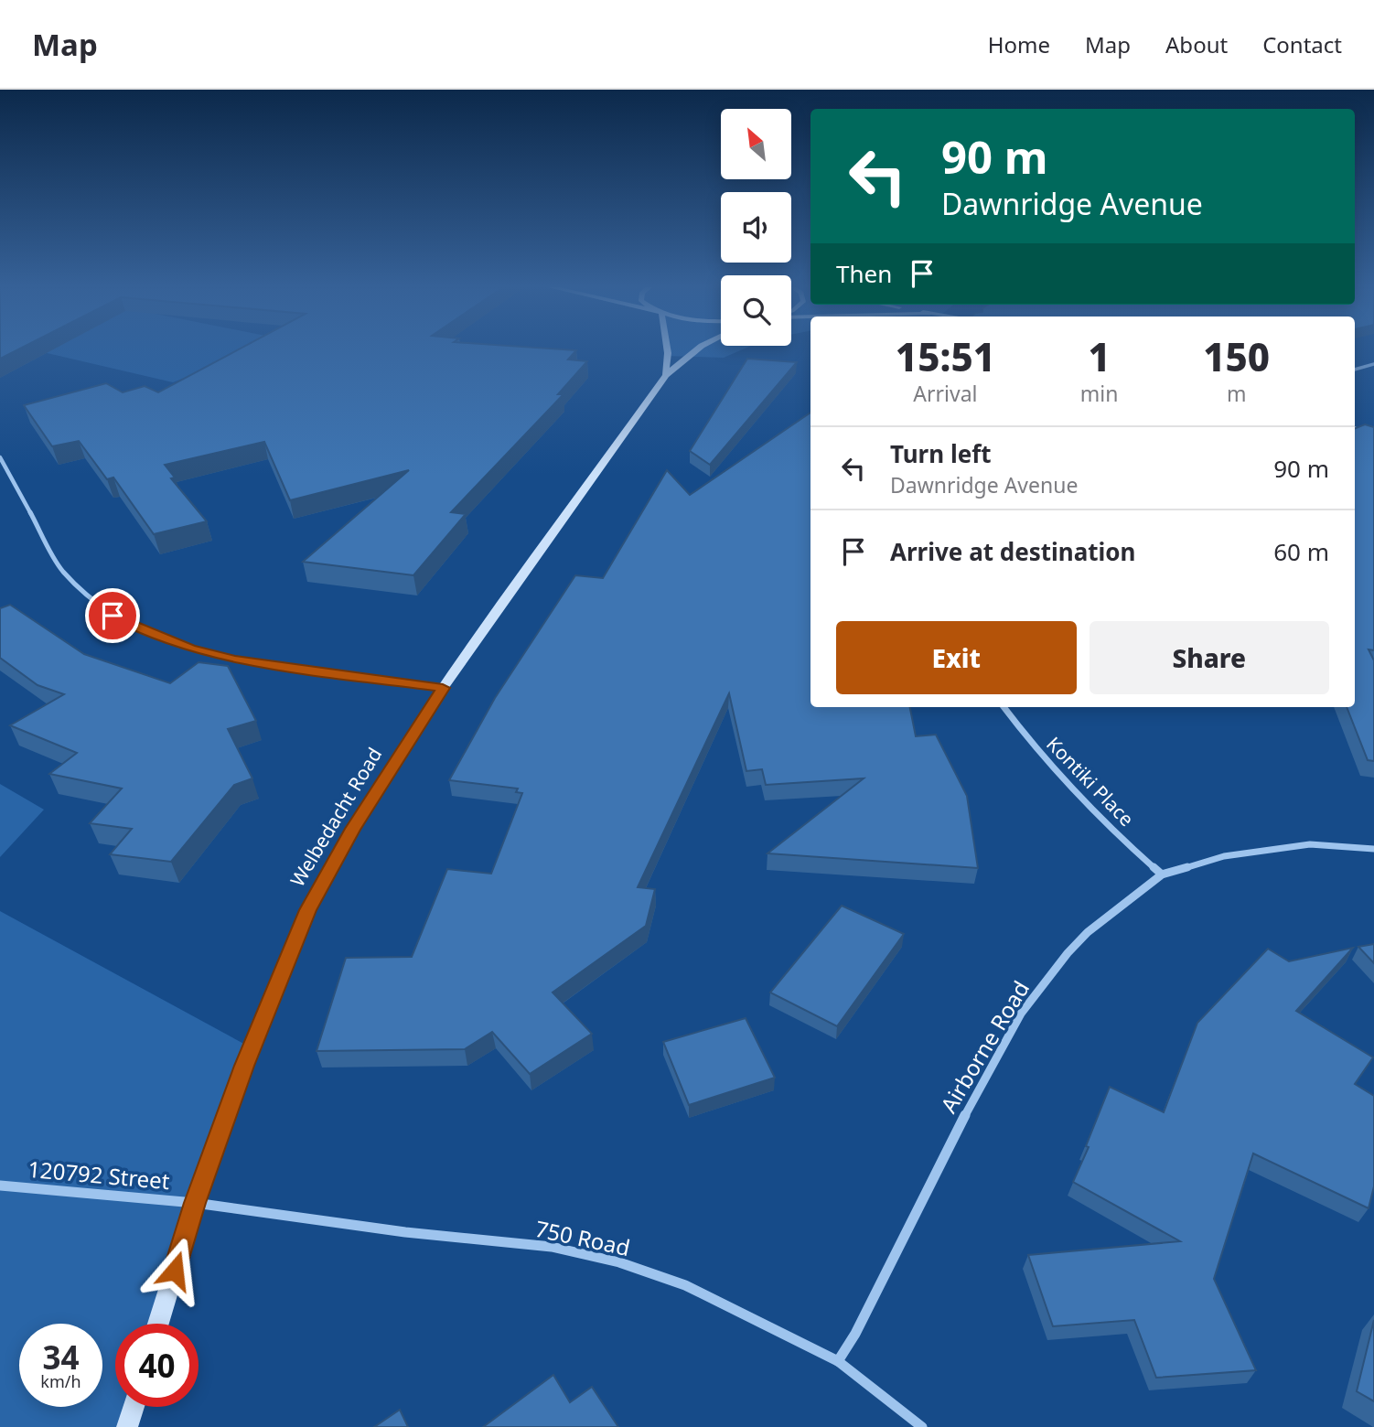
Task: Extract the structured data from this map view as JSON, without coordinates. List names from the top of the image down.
{
  "streets": {
    "street": [
      "Kontiki Place",
      "Welbedacht Road",
      "Airborne Road",
      "120792 Street",
      "750 Road"
    ]
  },
  "crossings": [
    ["Kontiki Place", "Airborne Road"],
    ["Welbedacht Road", "120792 Street"],
    ["Welbedacht Road", "750 Road"],
    ["Airborne Road", "750 Road"],
    ["120792 Street", "750 Road"]
  ],
  "north": "top left",
  "page": {
    "header": "Map",
    "nav": [
      "Home",
      "Map",
      "About",
      "Contact"
    ],
    "turn": ["90 m", "Dawnridge Avenue"],
    "then": "Then",
    "eta": [
      "15:51",
      "Arrival",
      "1",
      "min",
      "150",
      "m"
    ],
    "list": [
      {
        "name": "Turn left",
        "note": "Dawnridge Avenue",
        "value": "90 m"
      },
      {
        "name": "Arrive at destination",
        "value": "60 m"
      }
    ],
    "buttons": ["Exit", "Share"],
    "speed": "34 km/h",
    "limit": "40"
  }
}
